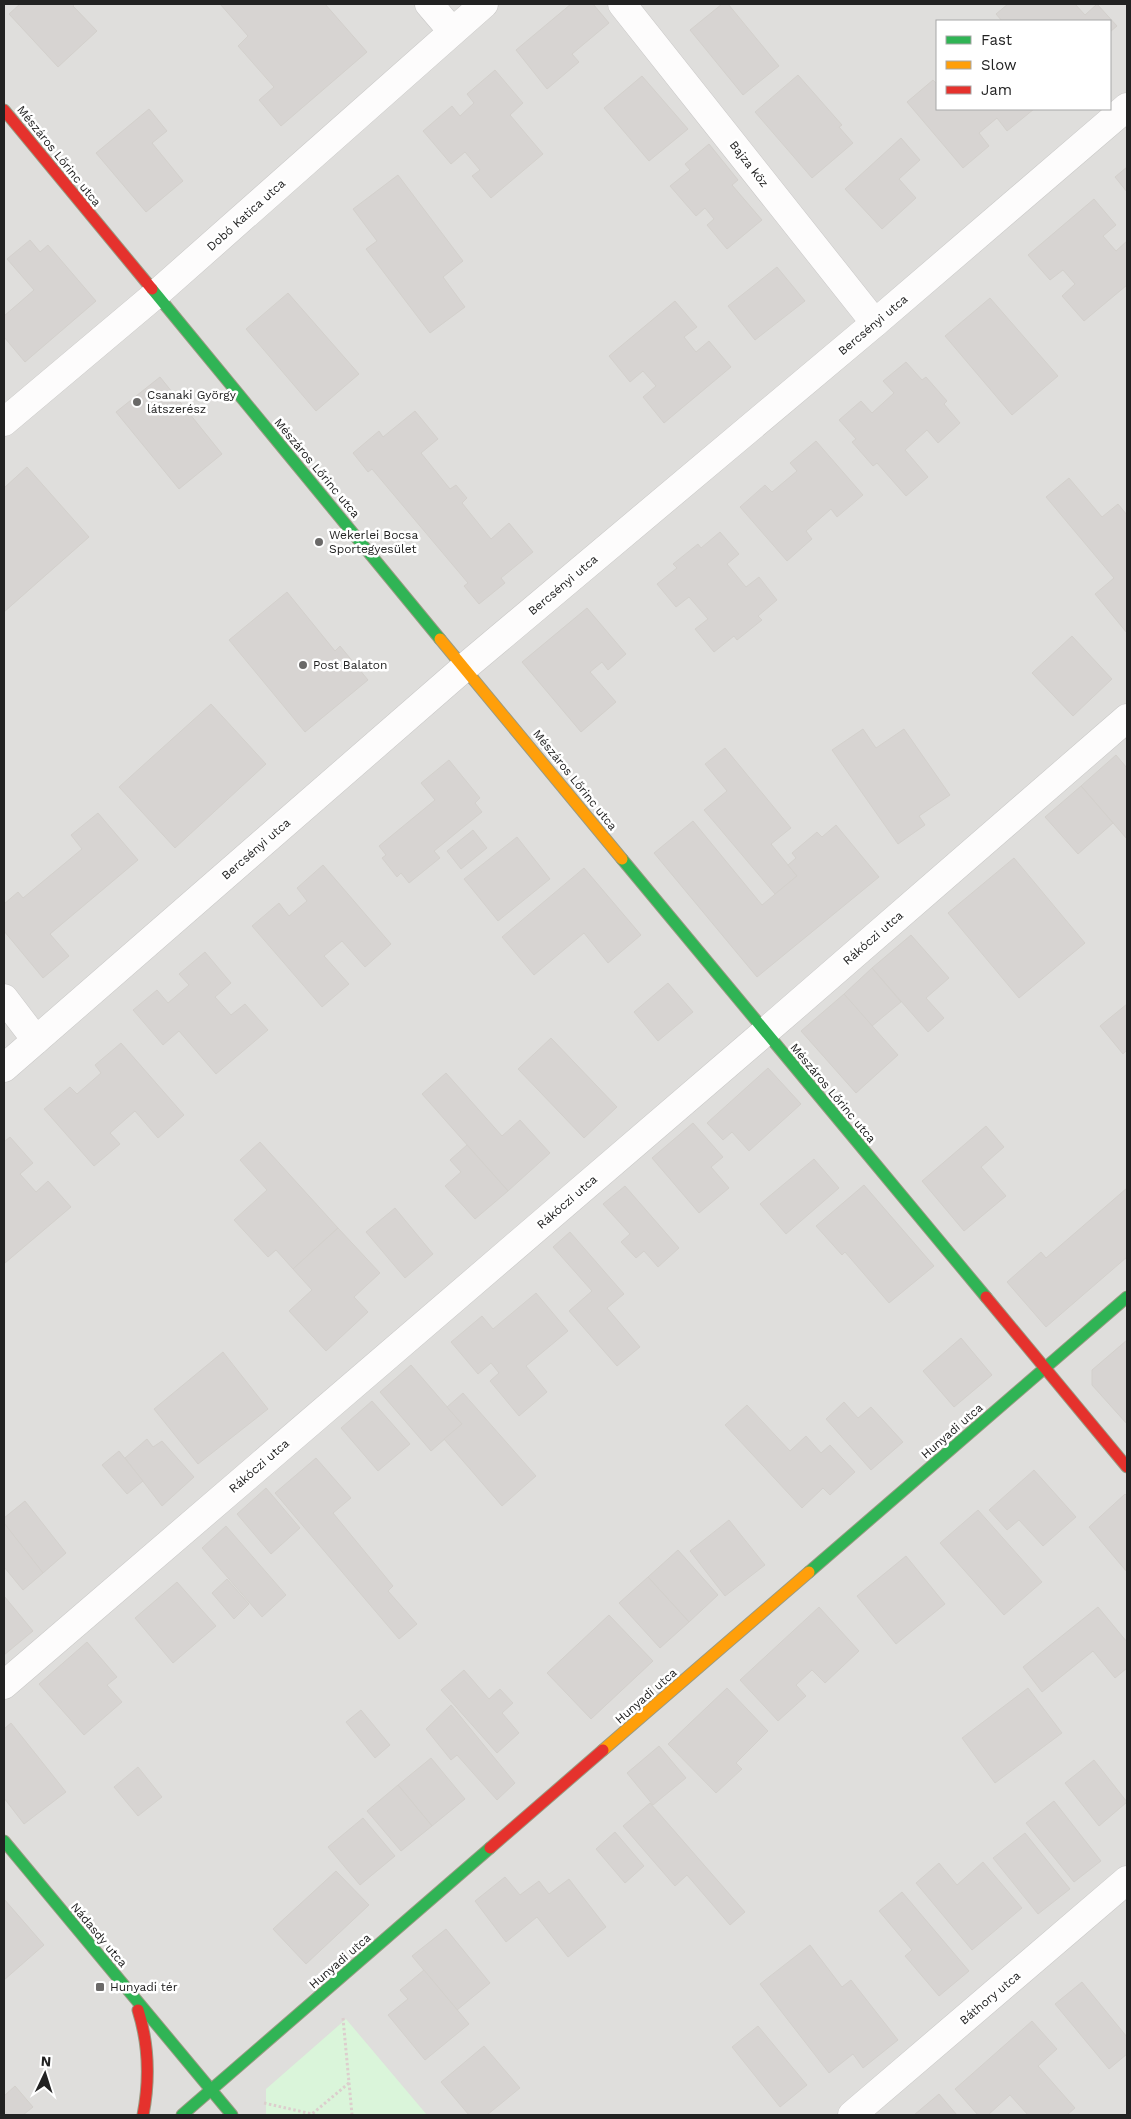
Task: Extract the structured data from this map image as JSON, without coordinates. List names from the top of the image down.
{
  "streets": {
    "street": [
      "Mészáros Lőrinc utca",
      "Bajza köz",
      "Dobó Katica utca",
      "Bercsényi utca",
      "Rákóczi utca",
      "Hunyadi utca",
      "Nádasdy utca",
      "Báthory utca"
    ]
  },
  "crossings": [
    ["Mészáros Lőrinc utca", "Dobó Katica utca"],
    ["Mészáros Lőrinc utca", "Bercsényi utca"],
    ["Mészáros Lőrinc utca", "Rákóczi utca"],
    ["Mészáros Lőrinc utca", "Hunyadi utca"],
    ["Bajza köz", "Bercsényi utca"],
    ["Hunyadi utca", "Nádasdy utca"]
  ],
  "places": {
    "other": ["Csanaki György látszerész", "Wekerlei Bocsa Sportegyesület", "Post Balaton"],
    "transit": ["Hunyadi tér"]
  },
  "legend": ["Fast", "Slow", "Jam"],
  "north": "top"
}
